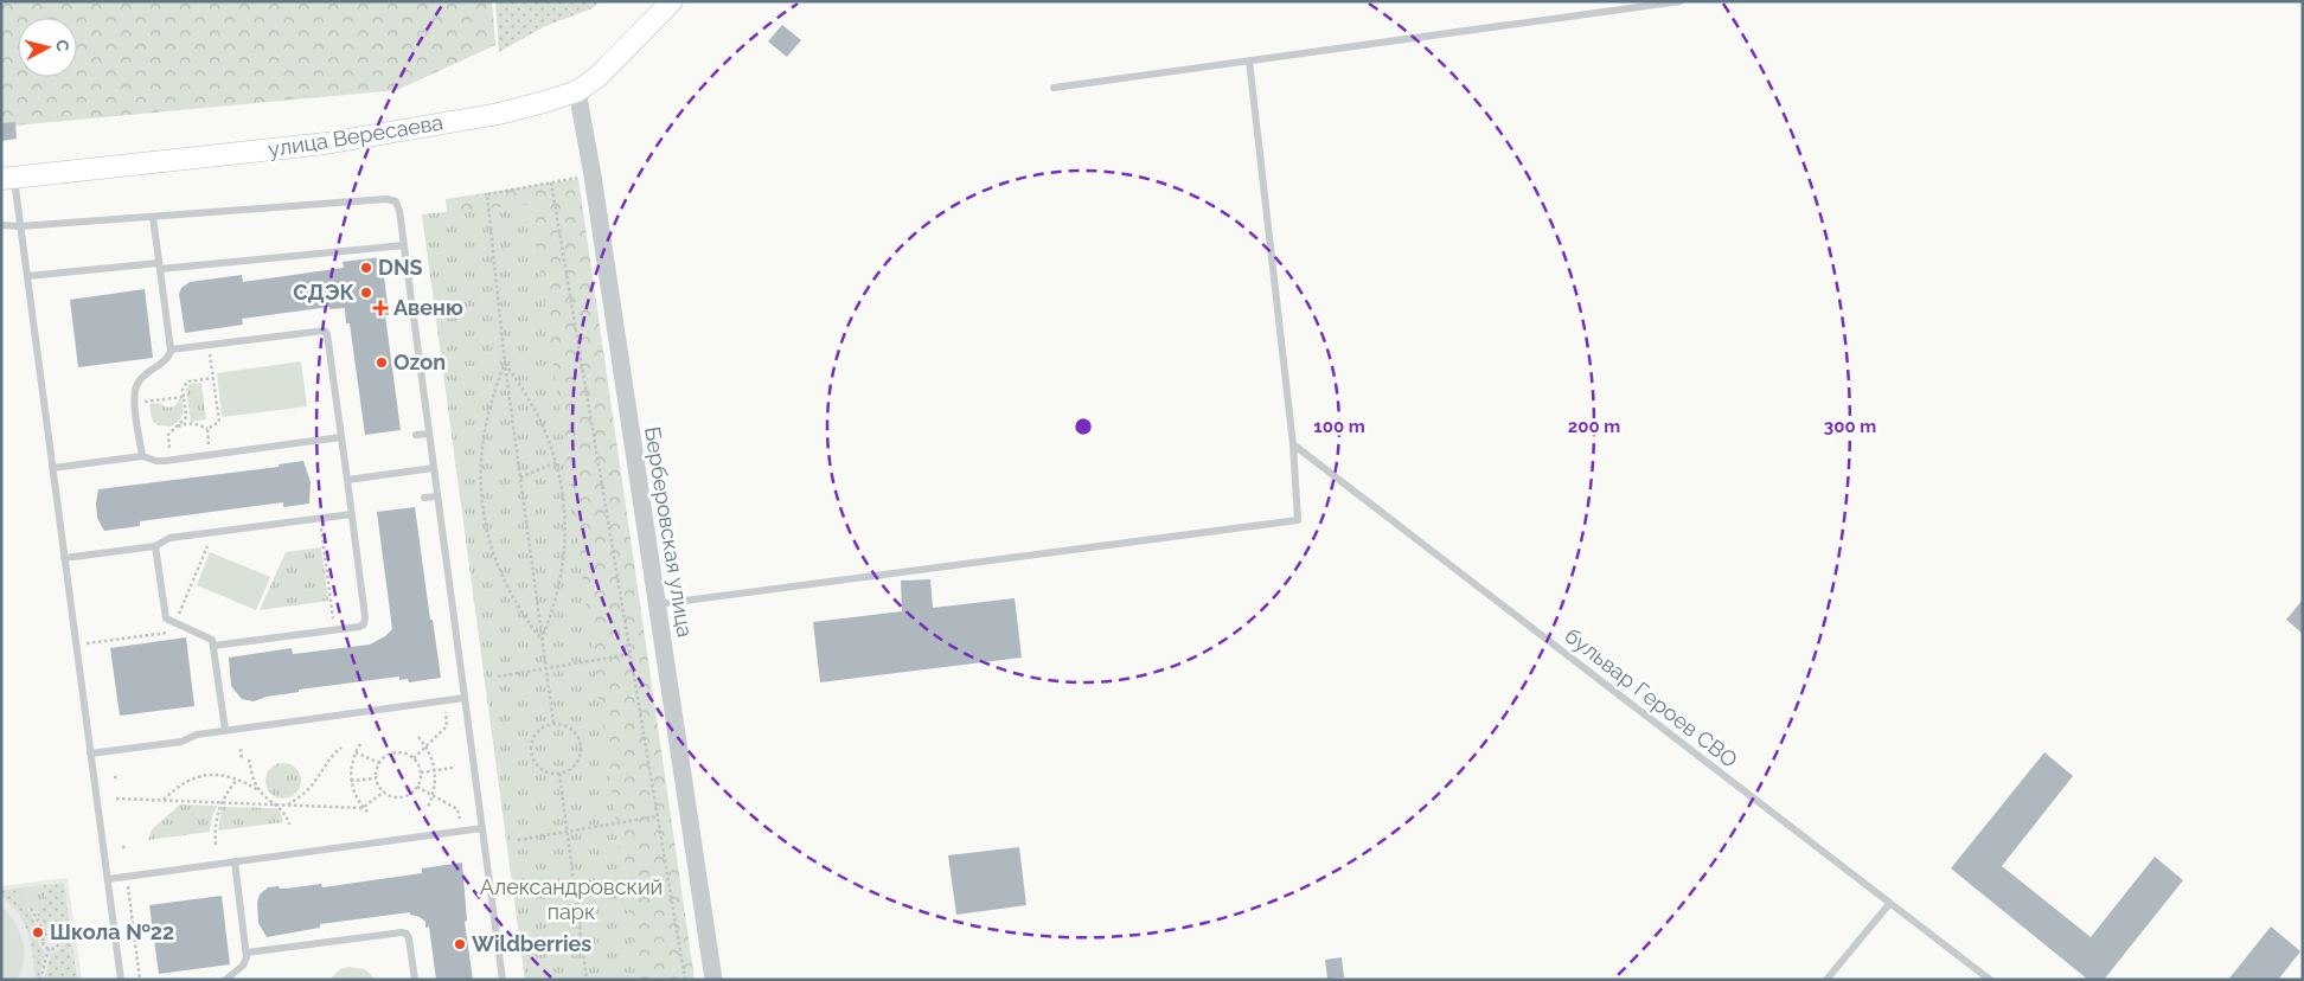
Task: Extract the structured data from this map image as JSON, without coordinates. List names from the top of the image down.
{
  "streets": {
    "main road": ["улица Вересаева"],
    "street": ["Берберовская улица"],
    "lane": ["бульвар Героев СВО"]
  },
  "crossings": [
    ["улица Вересаева", "Берберовская улица"]
  ],
  "parks": ["Александровский парк"],
  "places": {
    "other": [
      "DNS",
      "СДЭК",
      "Ozon",
      "Школа №22",
      "Wildberries"
    ],
    "health": ["Авеню"]
  },
  "north": "right",
  "rings": ["100 m", "200 m", "300 m"]
}
